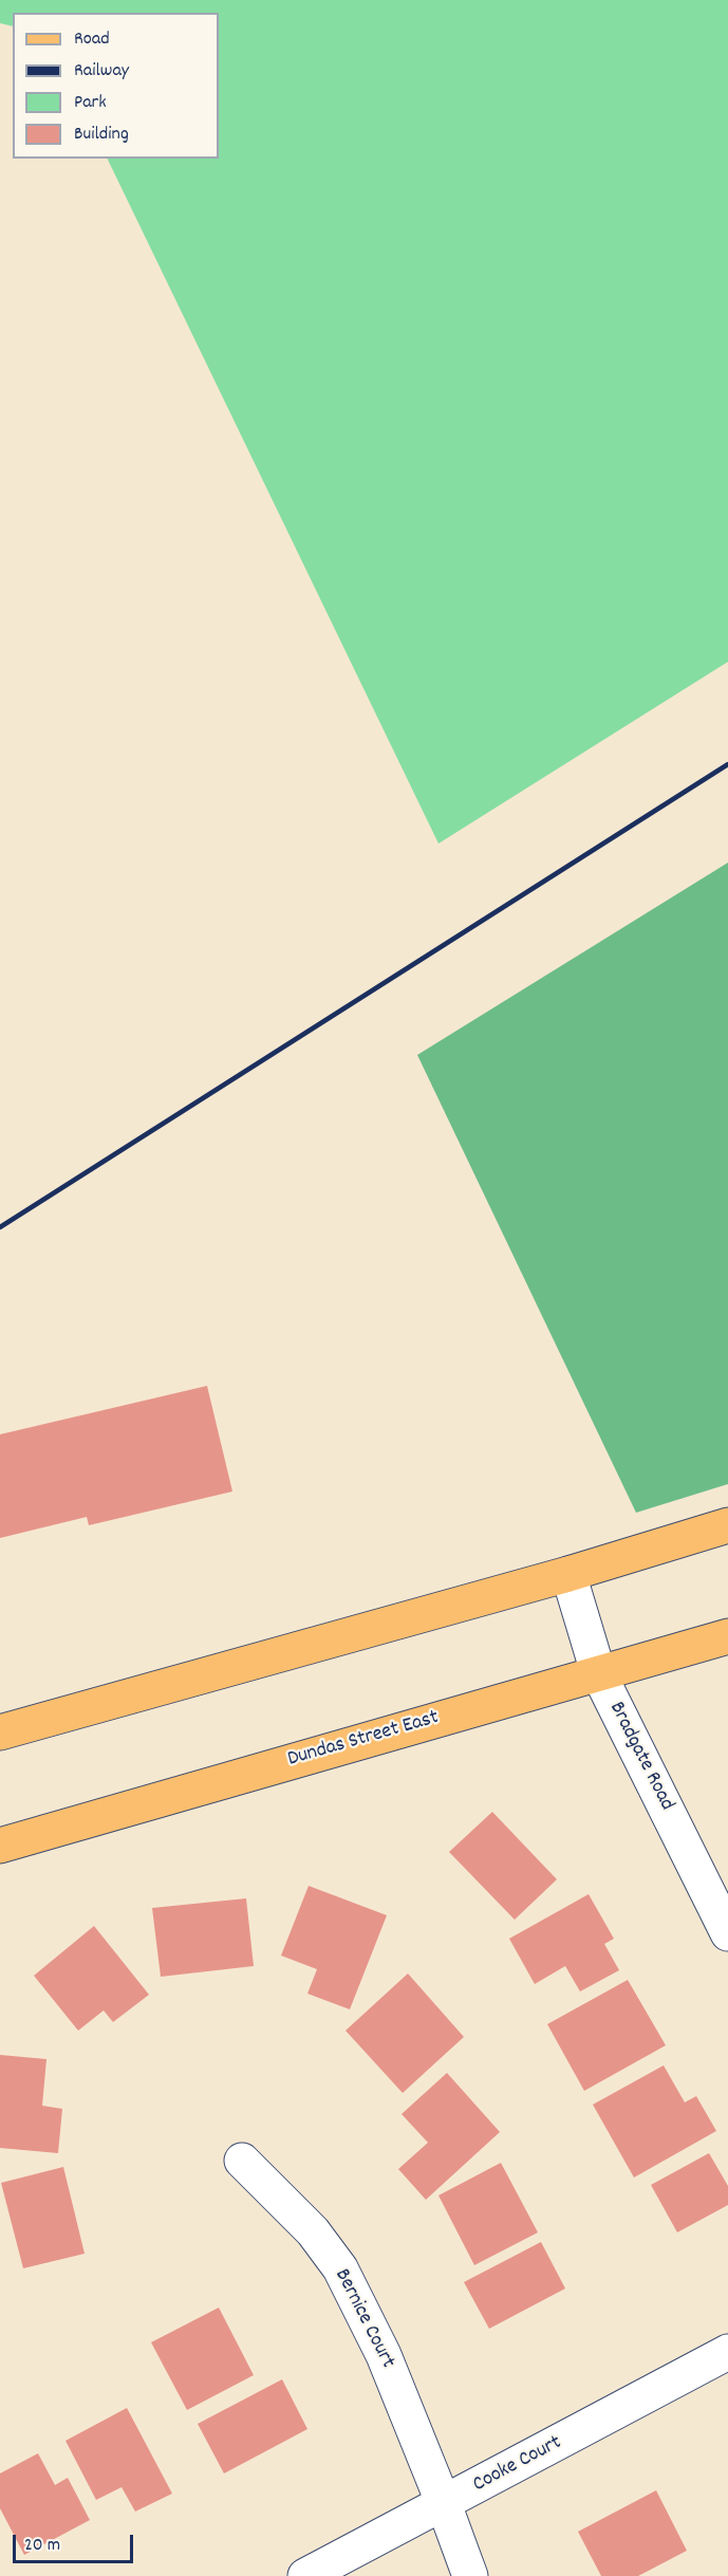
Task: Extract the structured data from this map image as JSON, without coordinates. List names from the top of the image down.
{
  "streets": {
    "main road": ["Dundas Street East"],
    "street": ["Bradgate Road", "Bernice Court", "Cooke Court"]
  },
  "crossings": [
    ["Dundas Street East", "Bradgate Road"],
    ["Bernice Court", "Cooke Court"]
  ],
  "legend": [
    "Road",
    "Railway",
    "Park",
    "Building"
  ],
  "scale_bar": "20 m"
}
